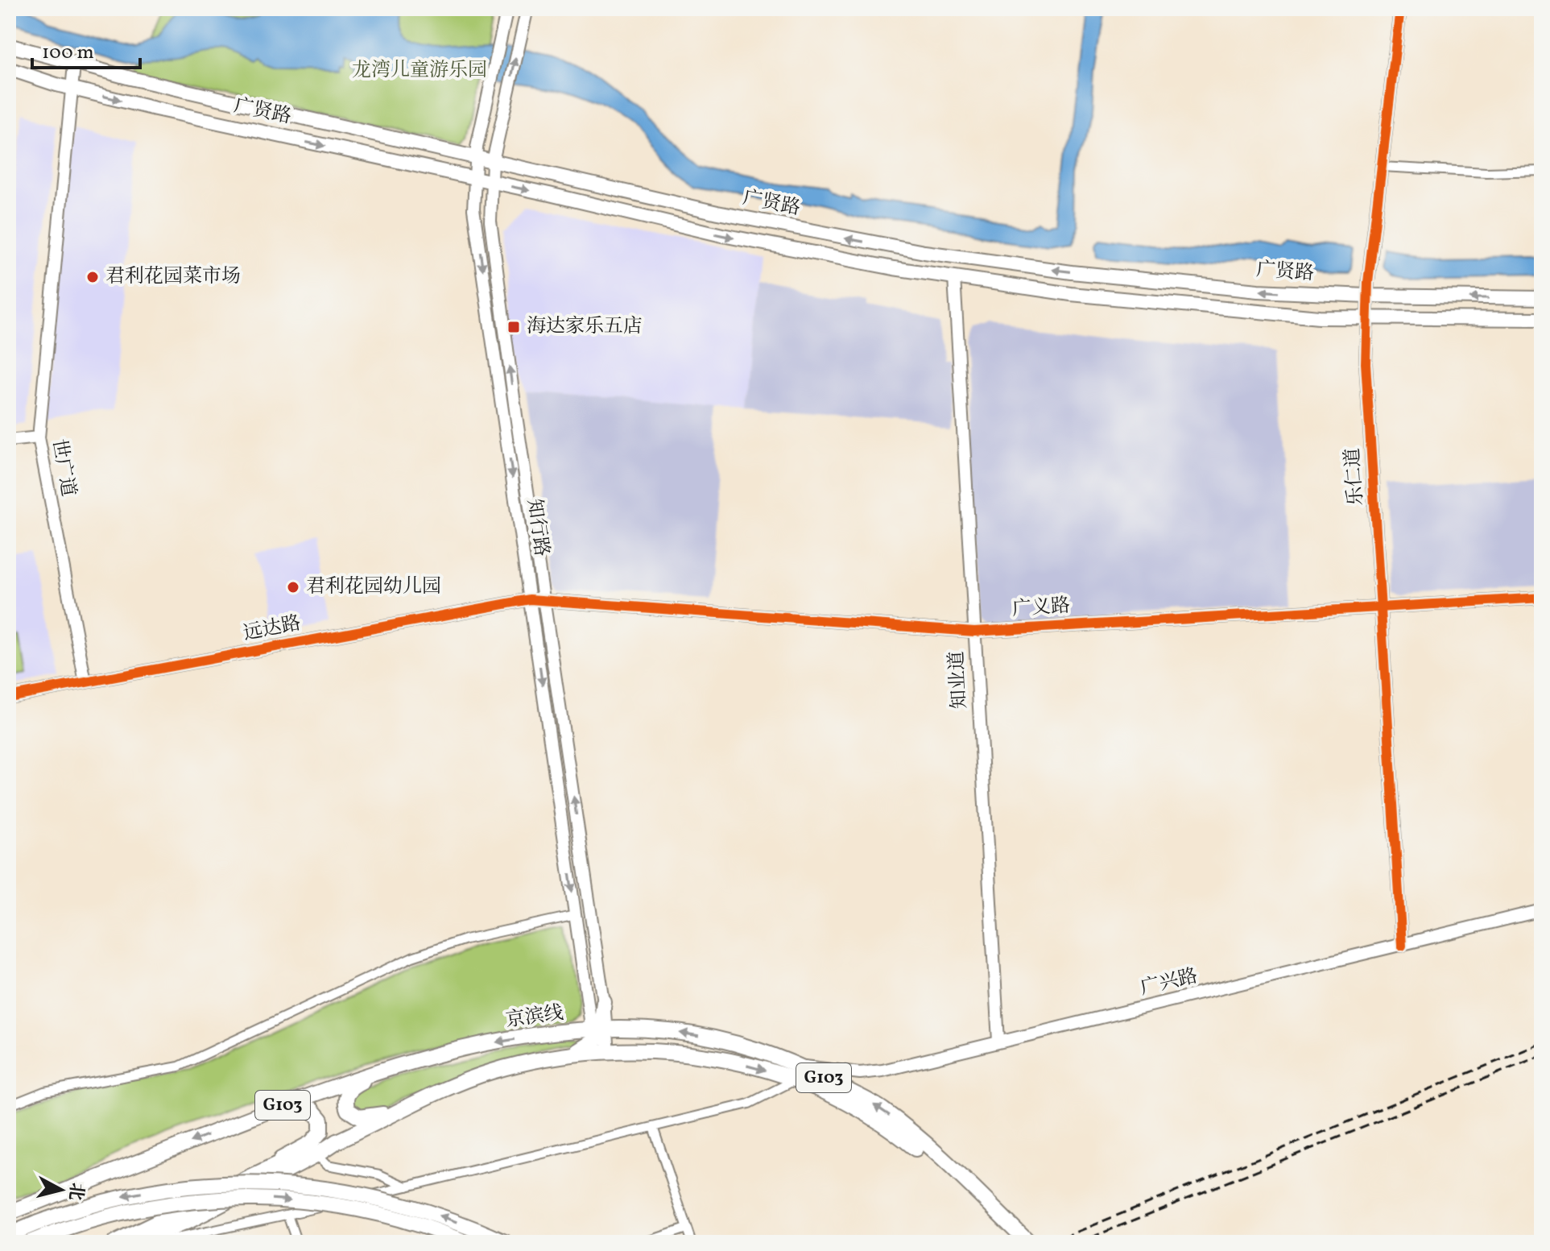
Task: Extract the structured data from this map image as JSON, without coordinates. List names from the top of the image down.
{
  "streets": {
    "highway": ["京滨线", "G103"],
    "main road": ["广贤路"],
    "street": [
      "世广道",
      "乐仁道",
      "知行路",
      "广义路",
      "远达路",
      "知业道",
      "广兴路"
    ]
  },
  "crossings": [
    ["广贤路", "世广道"],
    ["广贤路", "乐仁道"],
    ["广贤路", "知行路"],
    ["广贤路", "知业道"],
    ["世广道", "远达路"],
    ["乐仁道", "广义路"],
    ["乐仁道", "广兴路"],
    ["知行路", "广义路"],
    ["知行路", "远达路"],
    ["广义路", "远达路"],
    ["广义路", "知业道"],
    ["知业道", "广兴路"],
    ["广兴路", "京滨线"]
  ],
  "parks": ["龙湾儿童游乐园"],
  "places": {
    "other": ["君利花园菜市场", "君利花园幼儿园"],
    "transit": ["海达家乐五店"]
  },
  "scale_bar": "100 m",
  "north": "right"
}
